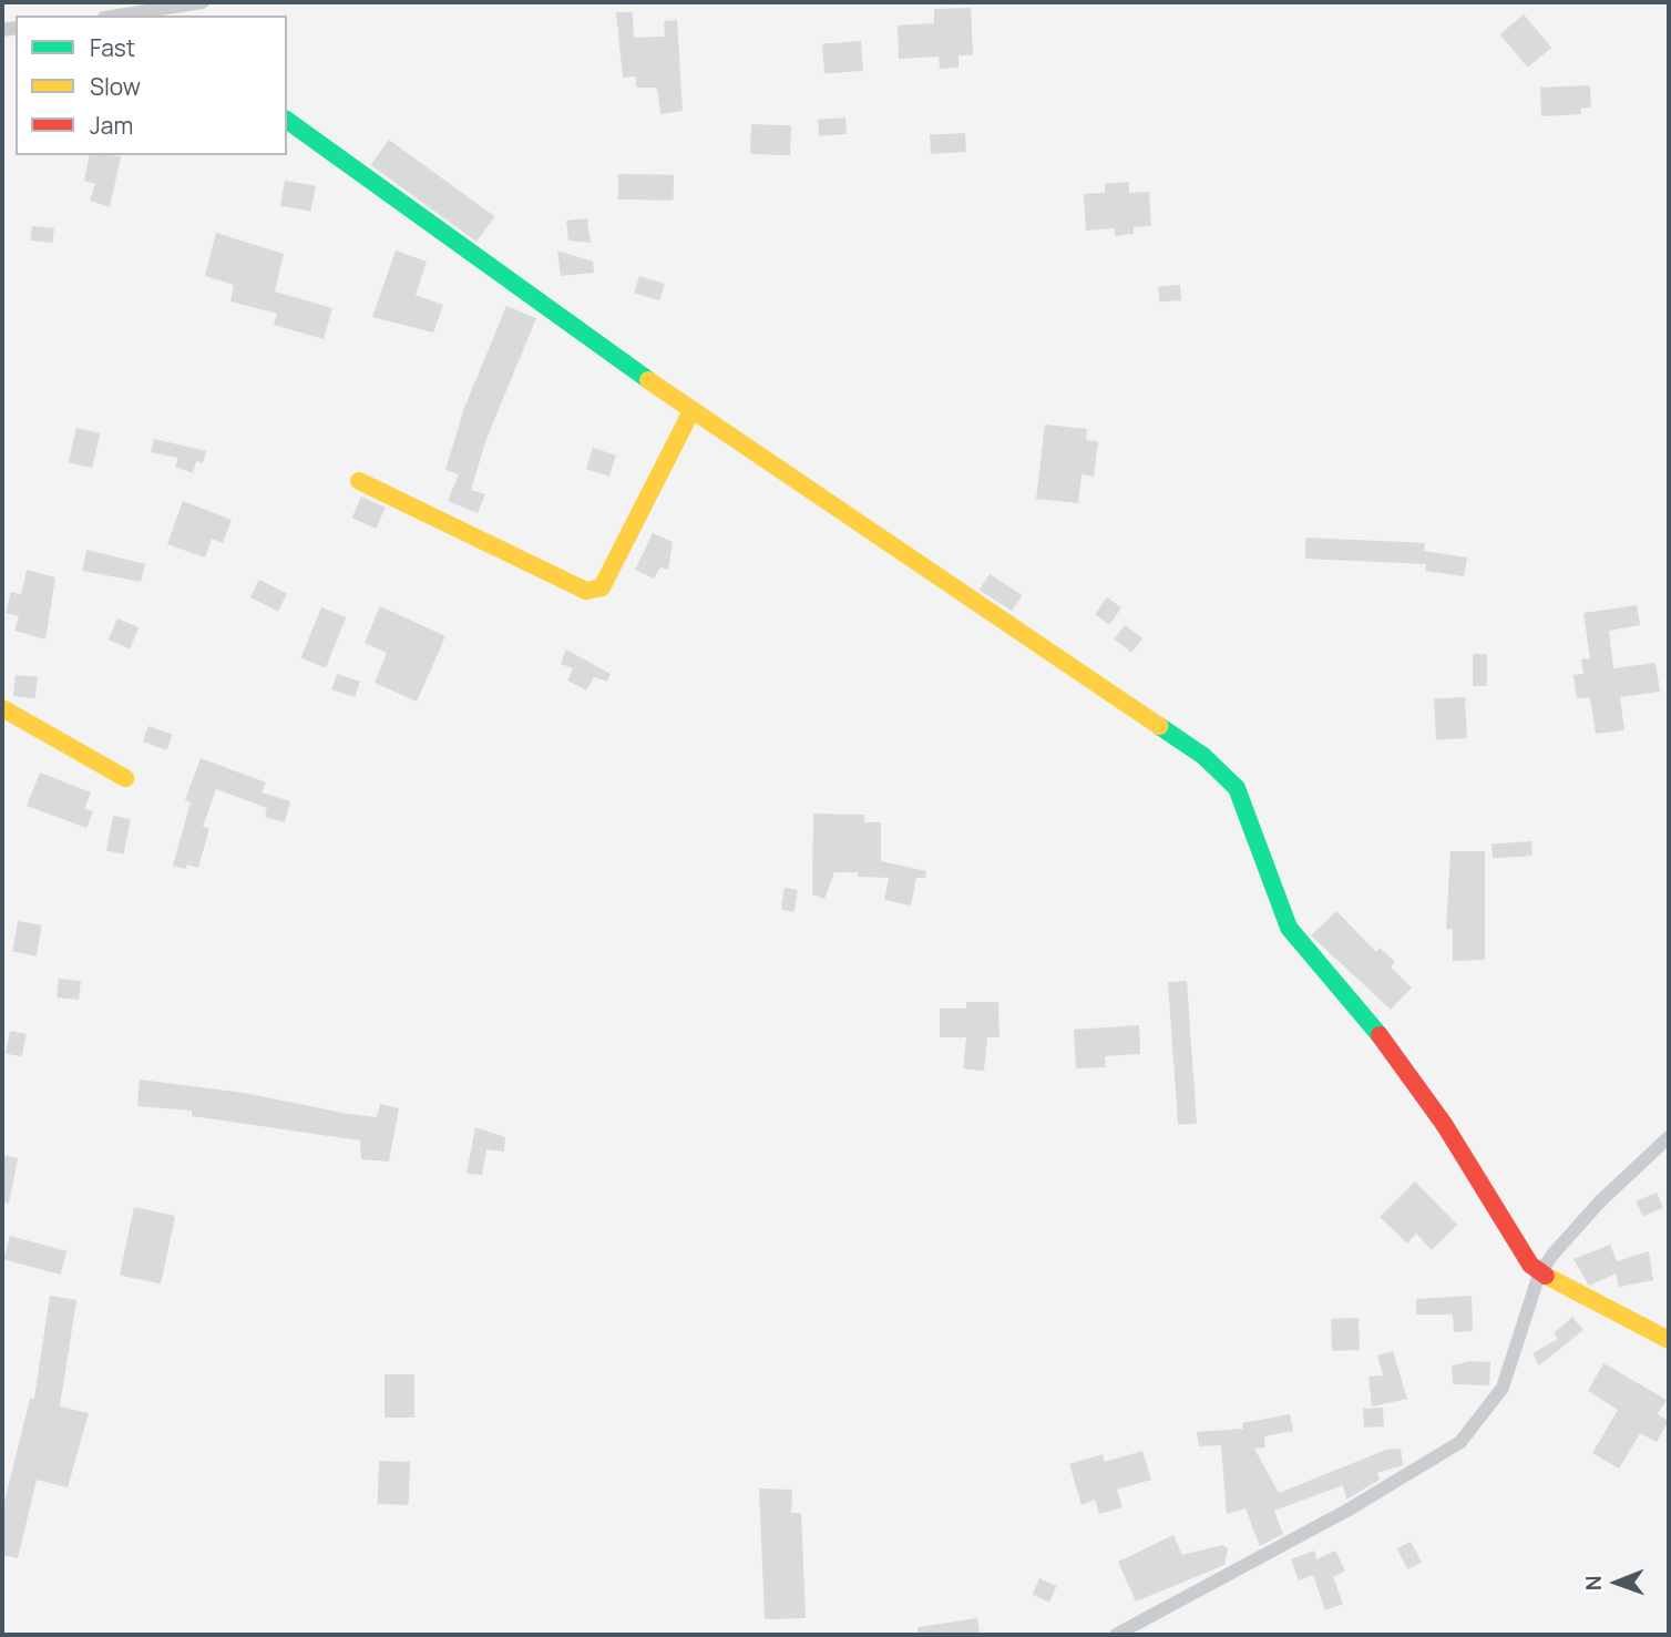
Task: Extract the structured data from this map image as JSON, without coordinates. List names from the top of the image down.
{
  "legend": ["Fast", "Slow", "Jam"],
  "north": "left"
}
